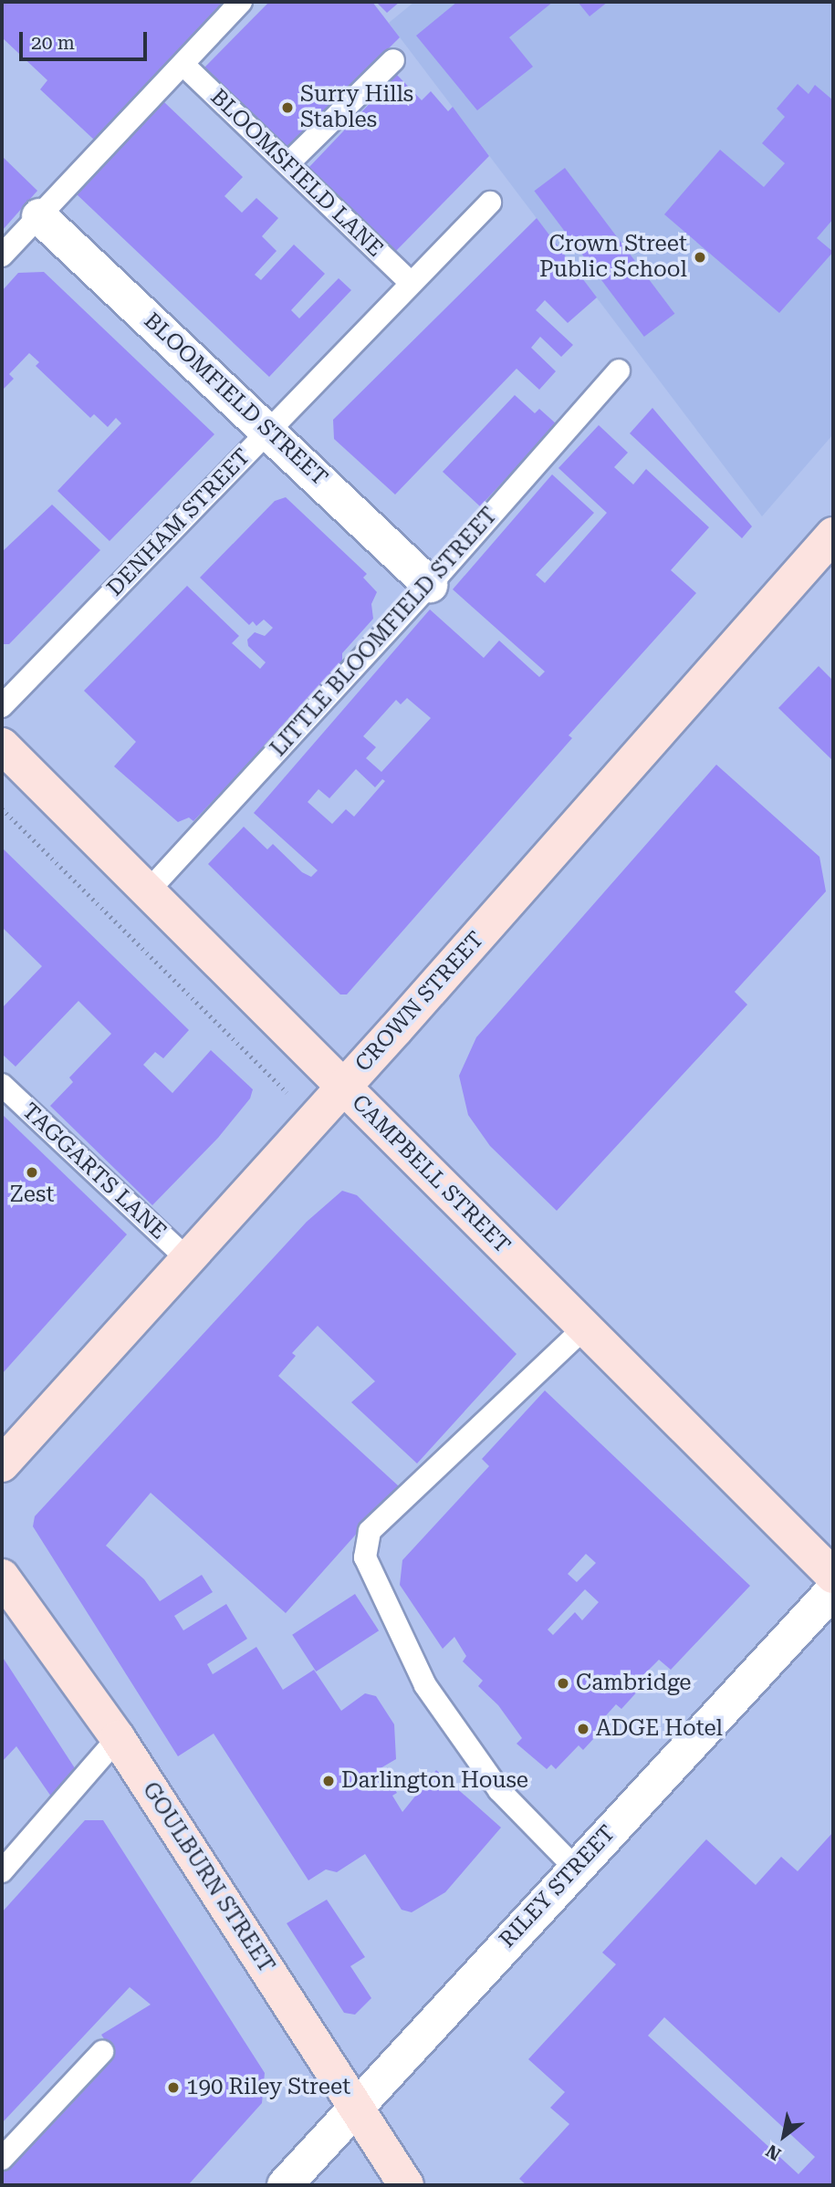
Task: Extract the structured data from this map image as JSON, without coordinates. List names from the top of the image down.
{
  "streets": {
    "street": [
      "BLOOMFIELD STREET",
      "CROWN STREET",
      "CAMPBELL STREET",
      "GOULBURN STREET",
      "RILEY STREET"
    ],
    "lane": [
      "BLOOMSFIELD LANE",
      "DENHAM STREET",
      "LITTLE BLOOMFIELD STREET",
      "TAGGARTS LANE"
    ]
  },
  "crossings": [
    ["BLOOMSFIELD LANE", "DENHAM STREET"],
    ["BLOOMFIELD STREET", "DENHAM STREET"],
    ["BLOOMFIELD STREET", "LITTLE BLOOMFIELD STREET"],
    ["LITTLE BLOOMFIELD STREET", "CAMPBELL STREET"],
    ["CROWN STREET", "TAGGARTS LANE"],
    ["CROWN STREET", "CAMPBELL STREET"],
    ["GOULBURN STREET", "RILEY STREET"]
  ],
  "places": [
    "Surry Hills Stables",
    "Crown Street Public School",
    "Zest",
    "Cambridge",
    "ADGE Hotel",
    "Darlington House",
    "190 Riley Street"
  ],
  "scale_bar": "20 m",
  "north": "bottom left"
}
